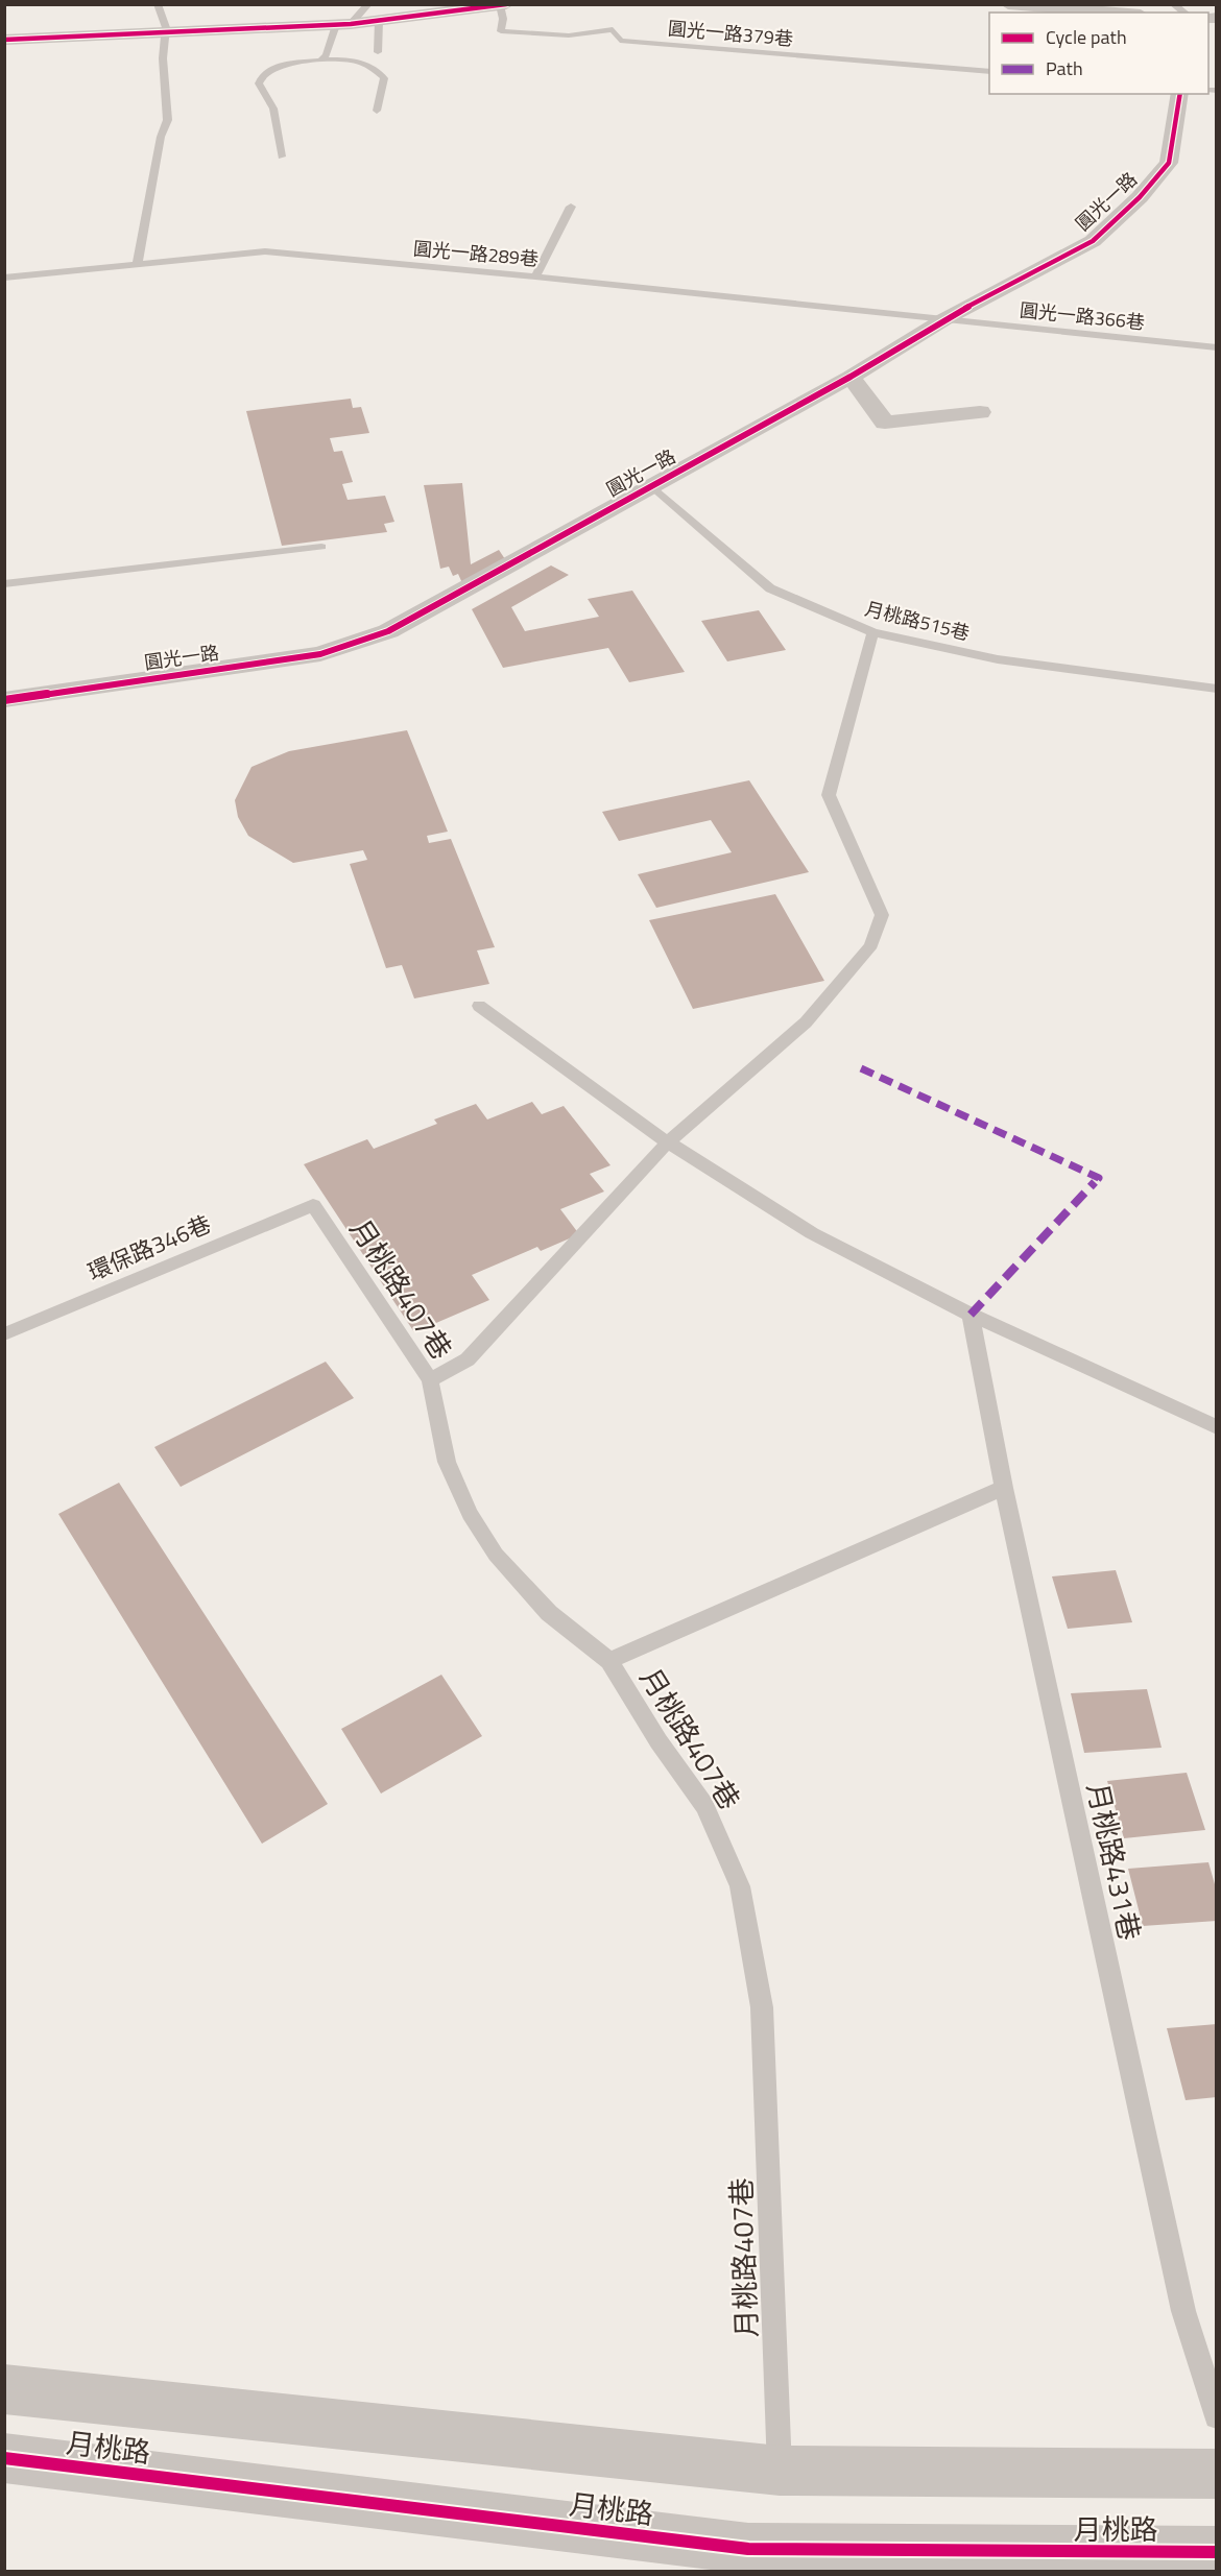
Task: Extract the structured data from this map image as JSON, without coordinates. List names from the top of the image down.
{
  "streets": {
    "street": ["圓光一路", "月桃路"],
    "lane": [
      "圓光一路379巷",
      "圓光一路289巷",
      "圓光一路366巷",
      "月桃路515巷",
      "環保路346巷",
      "月桃路407巷",
      "月桃路431巷"
    ]
  },
  "crossings": [
    ["圓光一路", "圓光一路289巷"],
    ["圓光一路", "圓光一路366巷"],
    ["圓光一路", "月桃路515巷"],
    ["圓光一路289巷", "圓光一路366巷"],
    ["環保路346巷", "月桃路407巷"],
    ["月桃路407巷", "月桃路"]
  ],
  "legend": ["Cycle path", "Path"]
}
